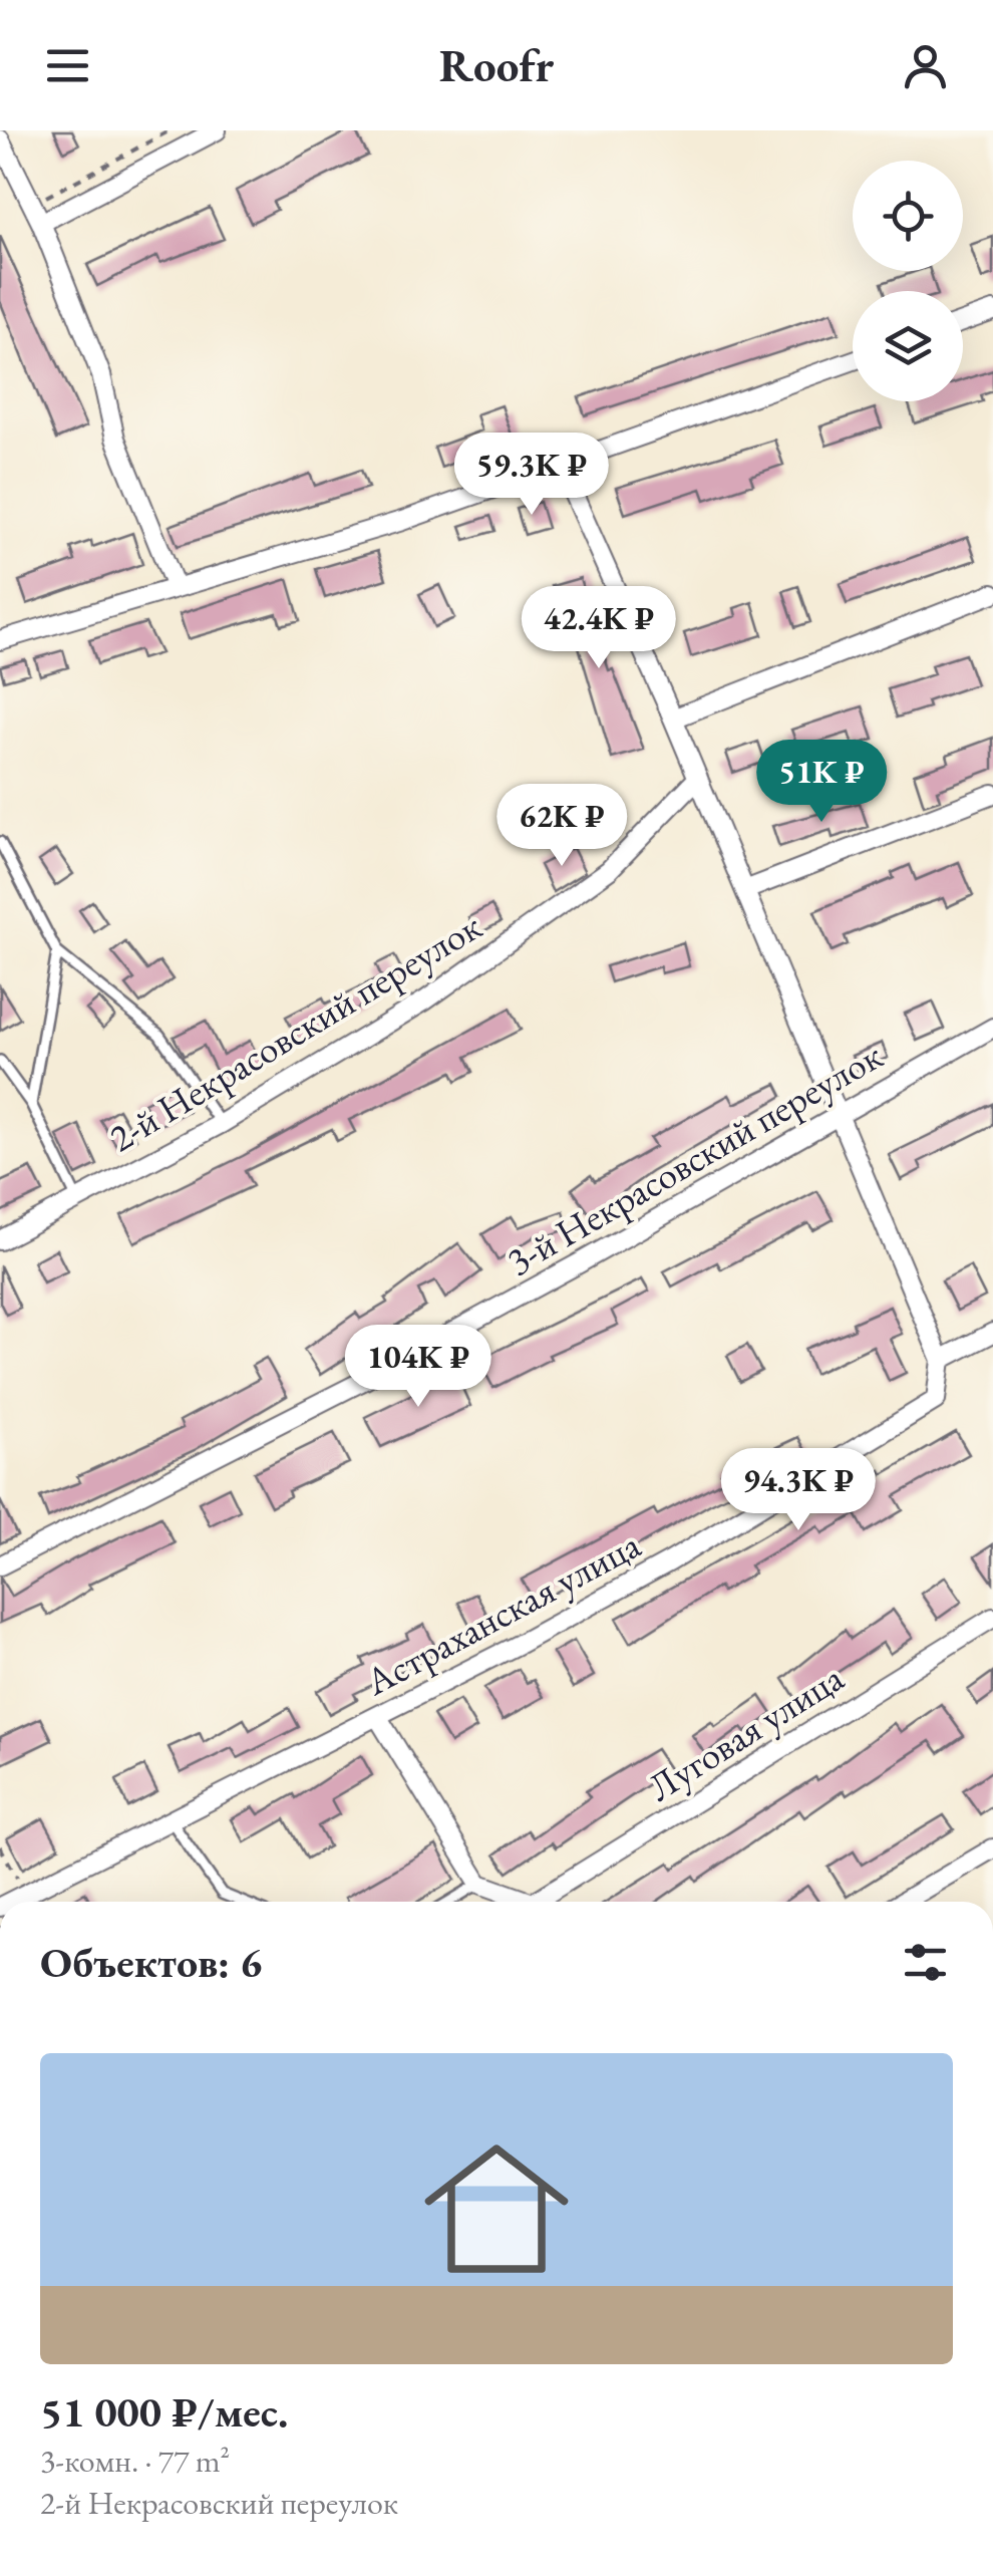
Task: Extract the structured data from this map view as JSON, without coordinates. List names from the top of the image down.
{
  "streets": {
    "street": [
      "2-й Некрасовский переулок",
      "3-й Некрасовский переулок",
      "Астраханская улица",
      "Луговая улица"
    ]
  },
  "page": {
    "header": "Roofr",
    "price": [
      "59.3K ₽",
      "42.4K ₽",
      "51K ₽",
      "62K ₽",
      "104K ₽",
      "94.3K ₽"
    ],
    "heading": "Объектов: 6",
    "list": [
      {
        "name": "51 000 ₽/мес.",
        "note": "3-комн. · 77 m² · 2-й Некрасовский переулок"
      }
    ]
  }
}
